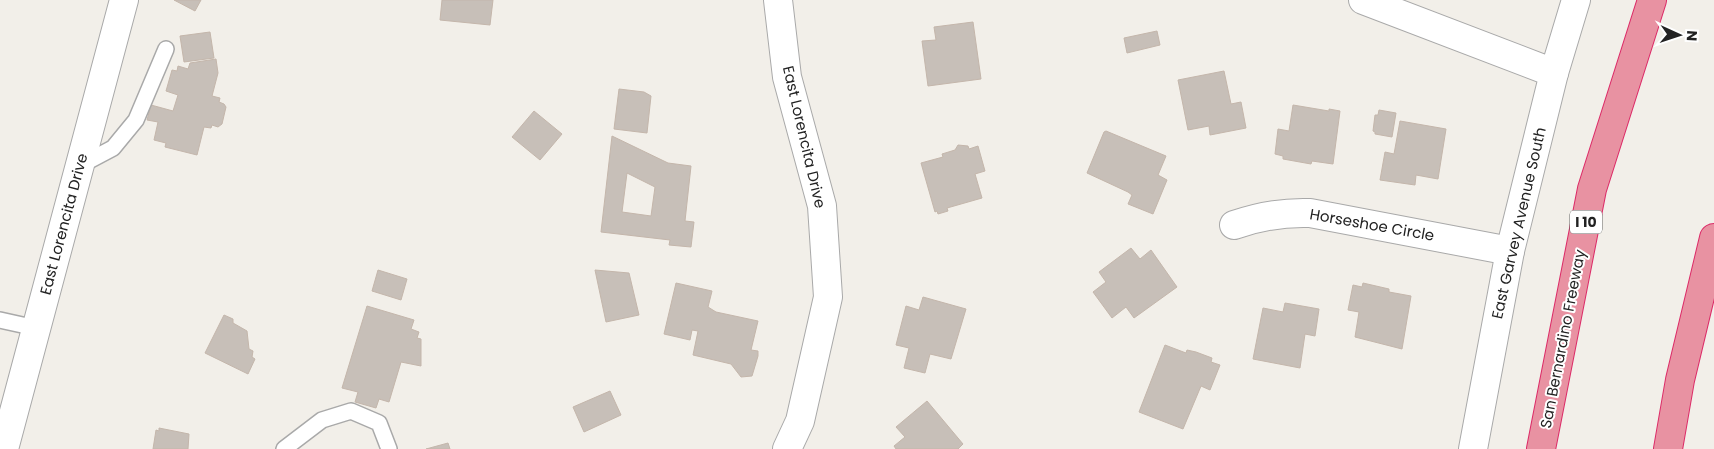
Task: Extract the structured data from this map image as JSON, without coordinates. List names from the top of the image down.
{
  "streets": {
    "highway": ["I 10", "San Bernardino Freeway"],
    "street": ["East Lorencita Drive", "East Garvey Avenue South", "Horseshoe Circle"]
  },
  "crossings": [
    ["East Garvey Avenue South", "Horseshoe Circle"]
  ],
  "north": "right"
}
